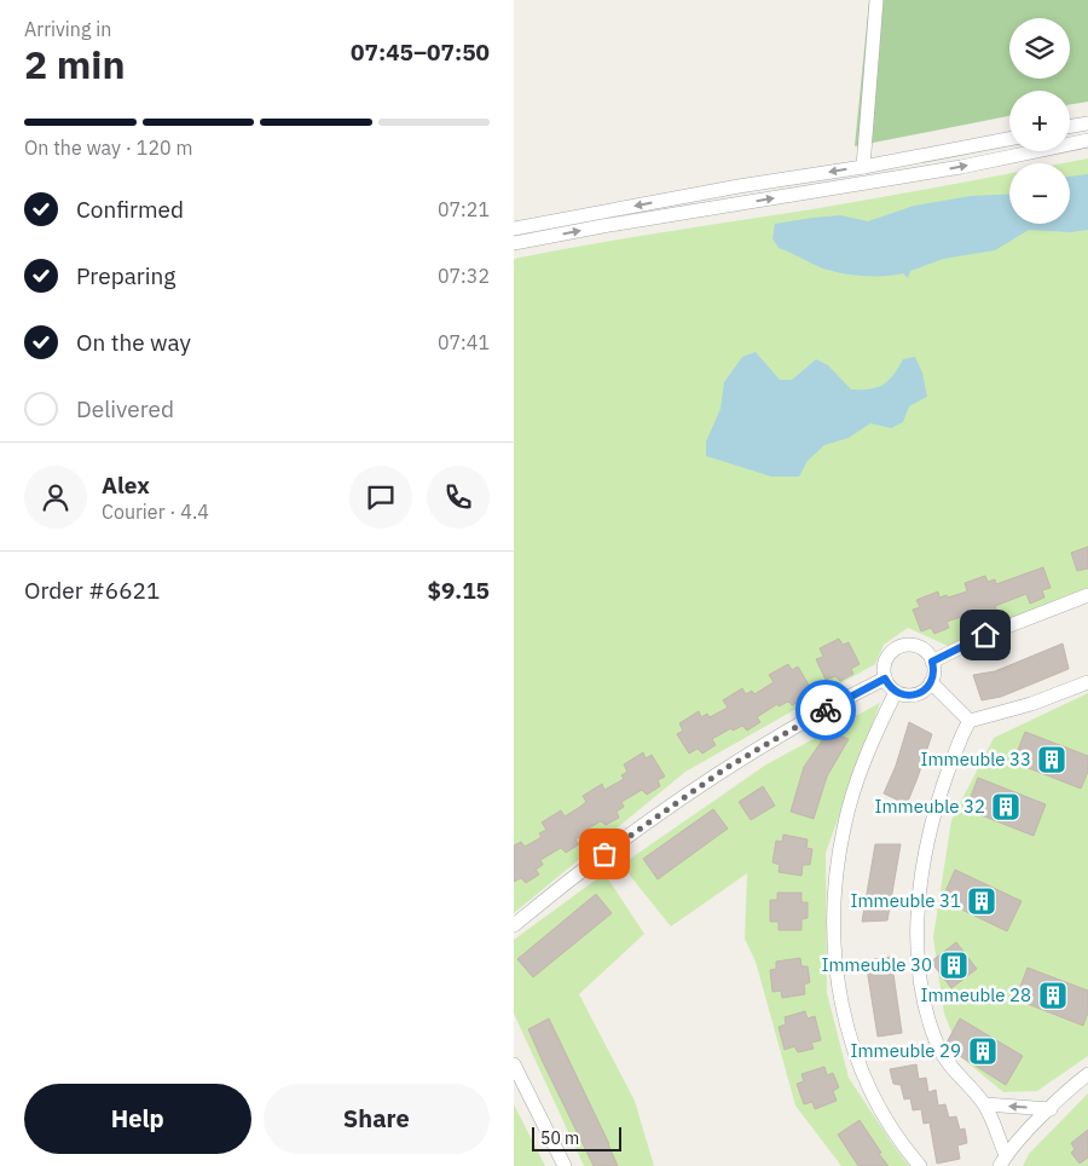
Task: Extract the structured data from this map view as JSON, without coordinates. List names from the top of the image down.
{
  "places": {
    "building": [
      "Immeuble 33",
      "Immeuble 32",
      "Immeuble 31",
      "Immeuble 30",
      "Immeuble 28",
      "Immeuble 29"
    ]
  },
  "scale_bar": "50 m",
  "page": {
    "heading": ["2 min", "Arriving in", "07:45–07:50"],
    "panel": [
      "Alex",
      "Courier · 4.4",
      "Order #6621",
      "$9.15"
    ],
    "map_buttons": ["+", "−"],
    "bar": "On the way · 120 m",
    "list": [
      ["Confirmed", "07:21"],
      ["Preparing", "07:32"],
      ["On the way", "07:41"],
      "Delivered"
    ],
    "buttons": ["Help", "Share"],
    "scale": "50 m"
  }
}
